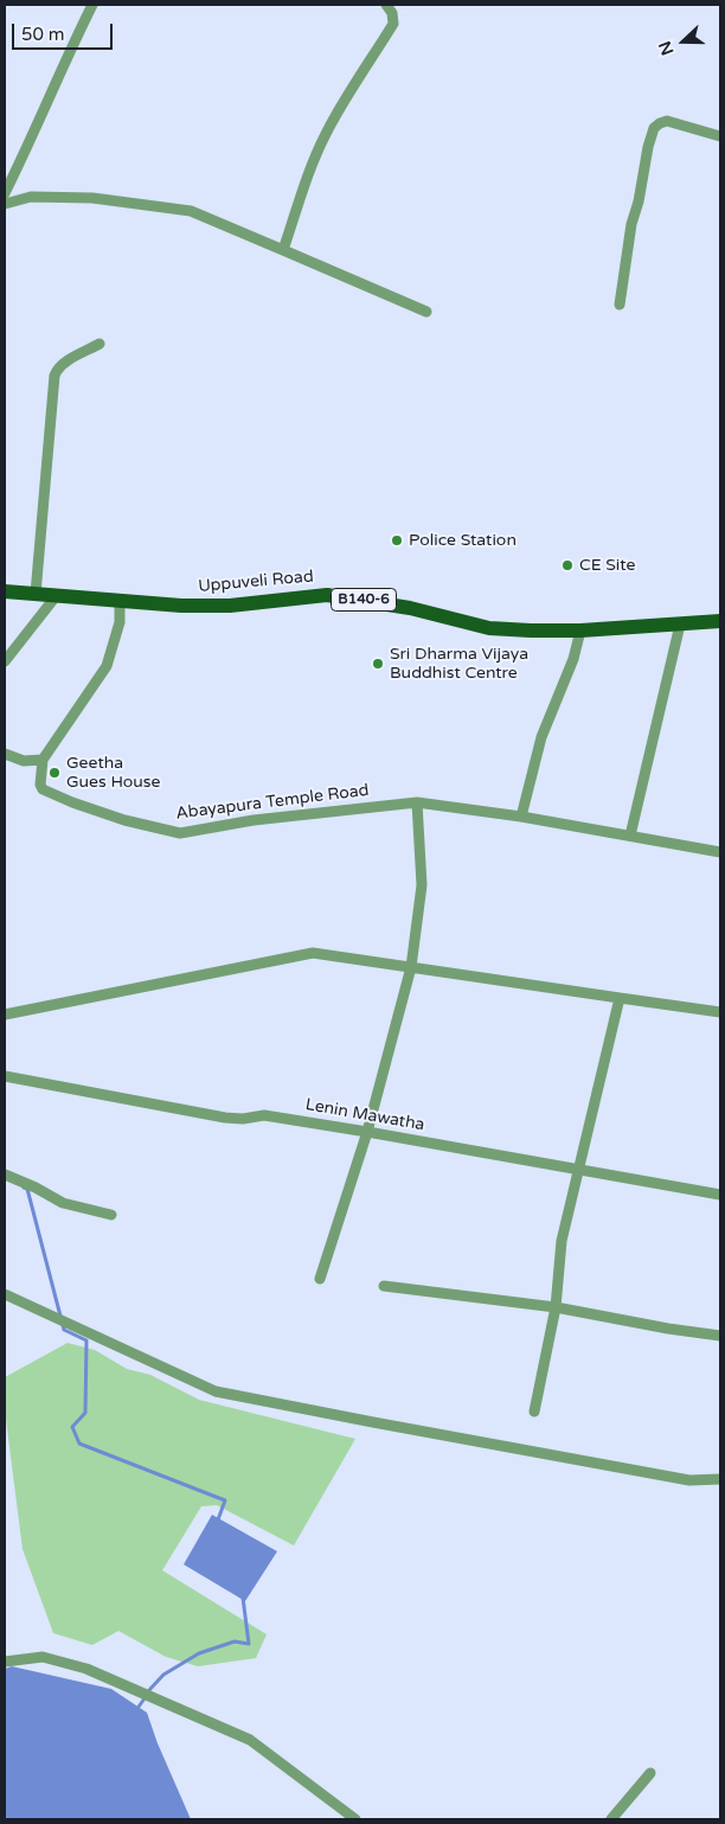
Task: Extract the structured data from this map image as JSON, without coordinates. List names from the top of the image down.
{
  "streets": {
    "main road": ["Uppuveli Road", "B140-6"],
    "street": ["Abayapura Temple Road", "Lenin Mawatha"]
  },
  "places": [
    "Police Station",
    "CE Site",
    "Sri Dharma Vijaya Buddhist Centre",
    "Geetha Gues House"
  ],
  "scale_bar": "50 m",
  "north": "left"
}
